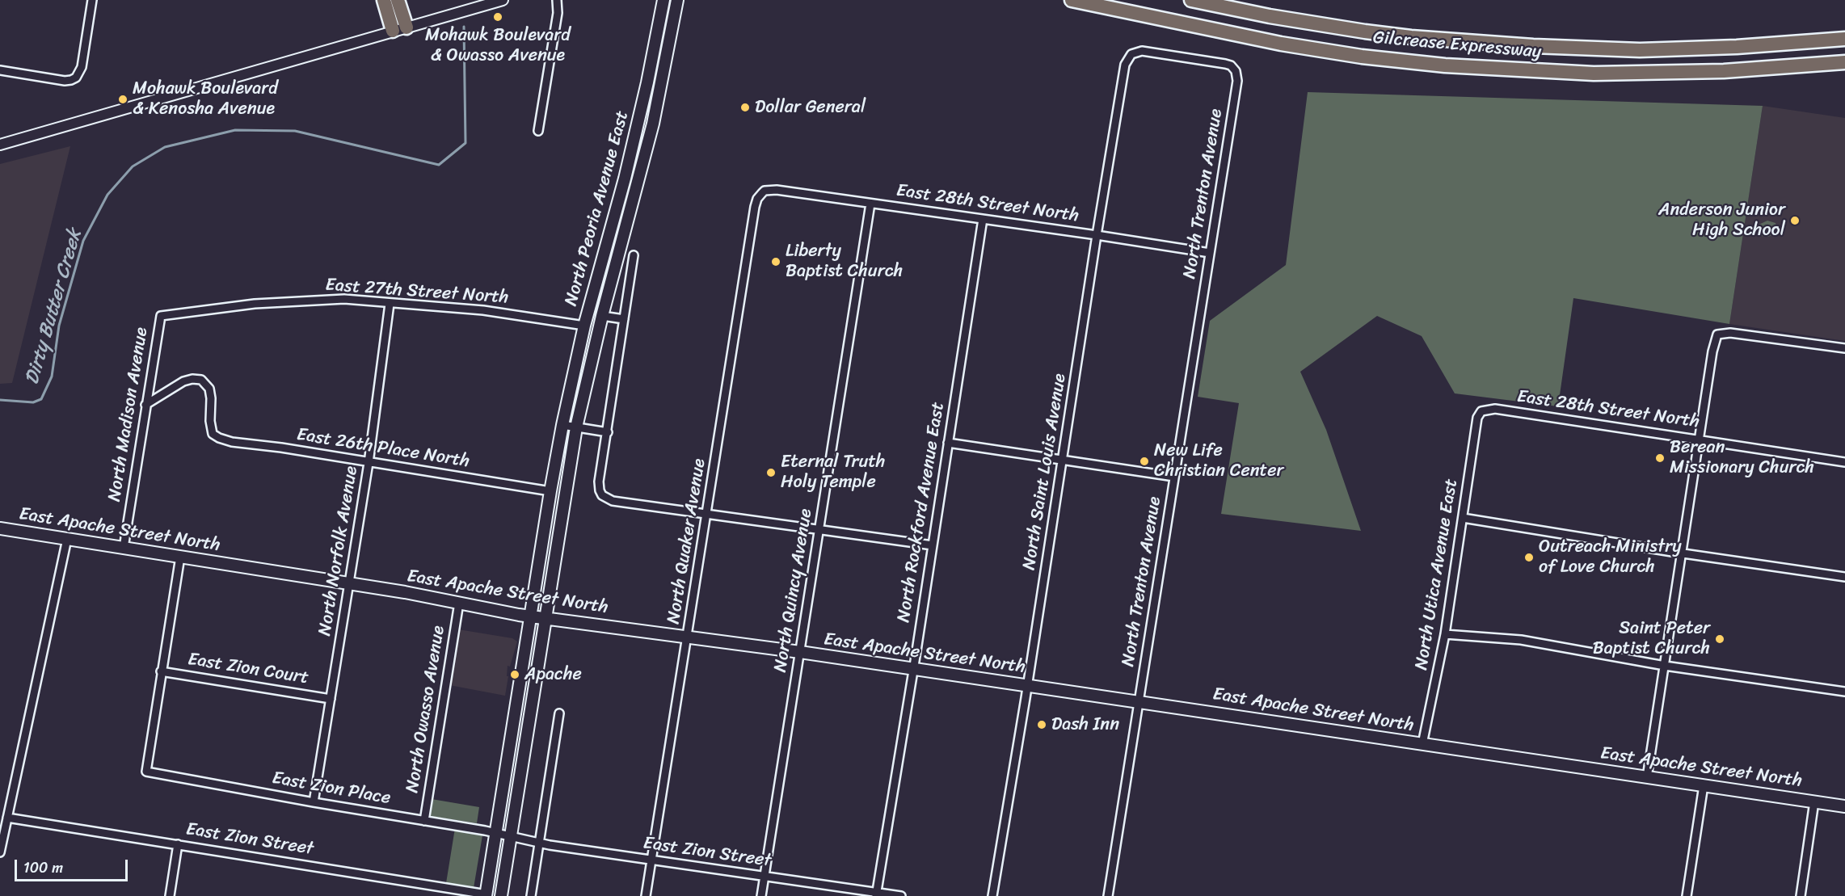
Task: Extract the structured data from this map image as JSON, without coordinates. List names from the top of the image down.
{
  "streets": {
    "highway": ["Gilcrease Expressway"],
    "main road": ["North Peoria Avenue East", "East Apache Street North"],
    "street": [
      "North Trenton Avenue",
      "East 28th Street North",
      "East 27th Street North",
      "North Madison Avenue",
      "East 26th Place North",
      "North Saint Louis Avenue",
      "North Rockford Avenue East",
      "North Quaker Avenue",
      "North Norfolk Avenue",
      "North Utica Avenue East",
      "North Quincy Avenue",
      "East Zion Court",
      "North Owasso Avenue",
      "East Zion Place",
      "East Zion Street"
    ]
  },
  "crossings": [
    ["North Trenton Avenue", "East 28th Street North"],
    ["North Trenton Avenue", "North Saint Louis Avenue"],
    ["North Trenton Avenue", "East Apache Street North"],
    ["East 28th Street North", "North Saint Louis Avenue"],
    ["East 28th Street North", "North Rockford Avenue East"],
    ["East 28th Street North", "North Quaker Avenue"],
    ["East 28th Street North", "North Utica Avenue East"],
    ["East 28th Street North", "North Quincy Avenue"],
    ["North Peoria Avenue East", "East 27th Street North"],
    ["North Peoria Avenue East", "East 26th Place North"],
    ["North Peoria Avenue East", "East Apache Street North"],
    ["North Peoria Avenue East", "East Zion Place"],
    ["North Peoria Avenue East", "East Zion Street"],
    ["East 27th Street North", "North Madison Avenue"],
    ["East 27th Street North", "North Norfolk Avenue"],
    ["North Madison Avenue", "East 26th Place North"],
    ["North Madison Avenue", "East Apache Street North"],
    ["East 26th Place North", "North Norfolk Avenue"],
    ["North Saint Louis Avenue", "East Apache Street North"],
    ["North Rockford Avenue East", "East Apache Street North"],
    ["North Rockford Avenue East", "East Zion Street"],
    ["East Apache Street North", "North Quaker Avenue"],
    ["East Apache Street North", "North Norfolk Avenue"],
    ["East Apache Street North", "North Utica Avenue East"],
    ["East Apache Street North", "North Quincy Avenue"],
    ["East Apache Street North", "North Owasso Avenue"],
    ["North Quaker Avenue", "East Zion Street"],
    ["North Norfolk Avenue", "East Zion Court"],
    ["North Norfolk Avenue", "East Zion Place"],
    ["North Quincy Avenue", "East Zion Street"],
    ["East Zion Court", "East Zion Place"],
    ["North Owasso Avenue", "East Zion Place"],
    ["East Zion Place", "East Zion Street"]
  ],
  "water": ["Dirty Butter Creek"],
  "places": [
    "Mohawk Boulevard & Owasso Avenue",
    "Mohawk Boulevard & Kenosha Avenue",
    "Dollar General",
    "Anderson Junior High School",
    "Liberty Baptist Church",
    "Berean Missionary Church",
    "New Life Christian Center",
    "Eternal Truth Holy Temple",
    "Outreach Ministry of Love Church",
    "Saint Peter Baptist Church",
    "Apache",
    "Dash Inn"
  ],
  "scale_bar": "100 m"
}
